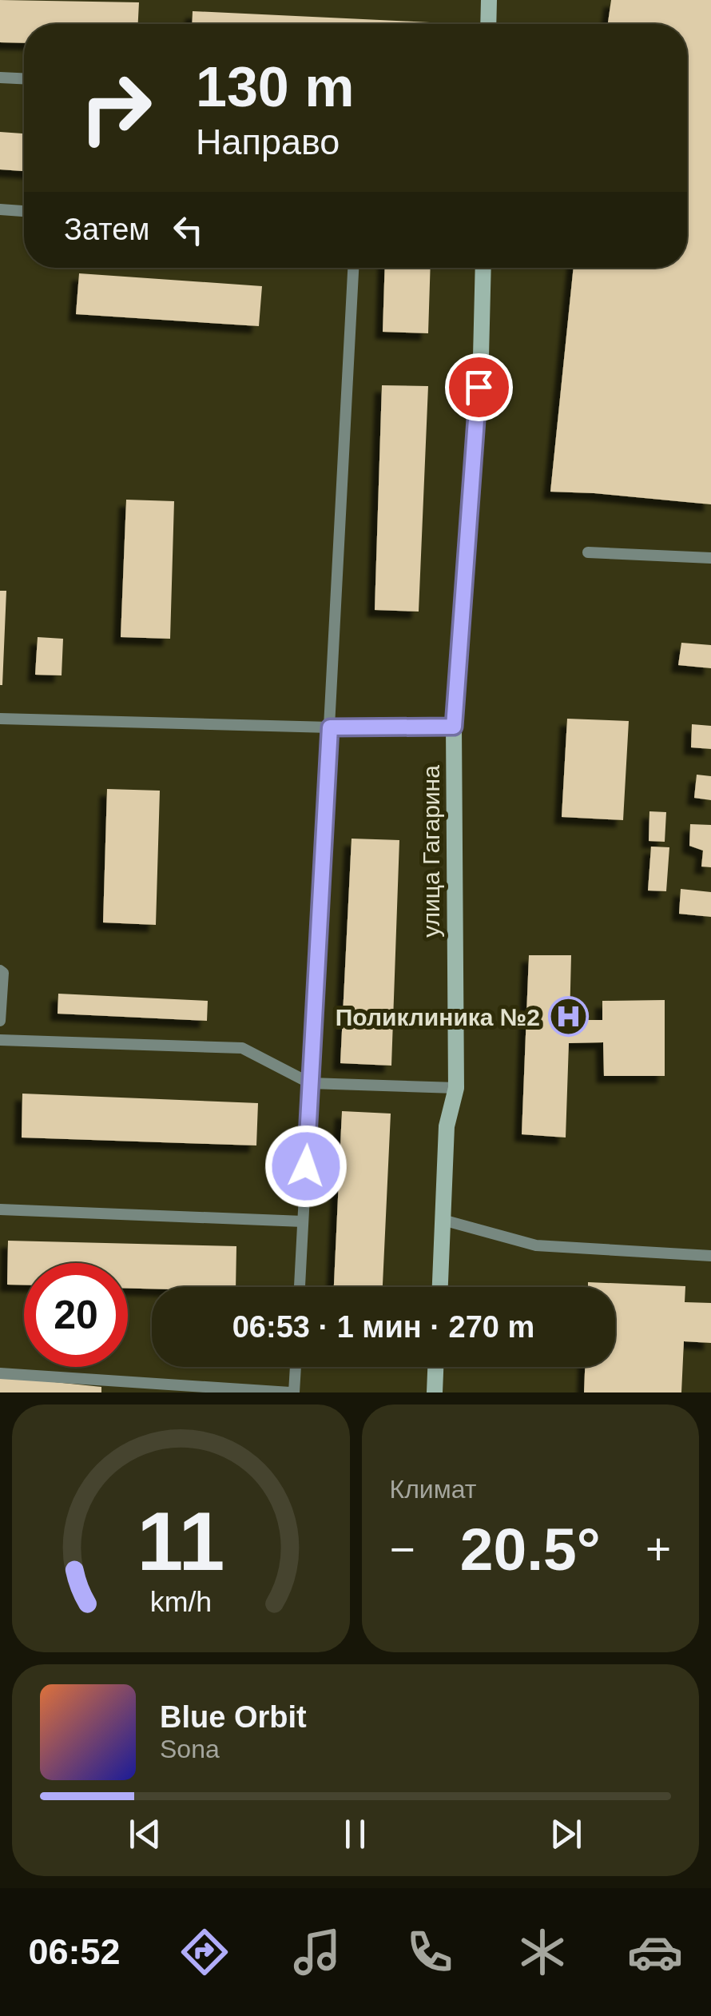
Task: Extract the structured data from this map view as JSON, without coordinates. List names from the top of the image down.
{
  "streets": {
    "street": ["улица Гагарина"]
  },
  "places": {
    "hospital": ["Поликлиника №2"]
  },
  "page": {
    "turn": ["130 m", "Направо"],
    "then": "Затем",
    "limit": "20",
    "trip": "06:53 · 1 мин · 270 m",
    "tile": "Климат",
    "heat": ["−", "20.5°", "+"],
    "song": ["Blue Orbit", "Sona"],
    "tabs": "06:52",
    "gauge": ["11", "km/h"]
  }
}
